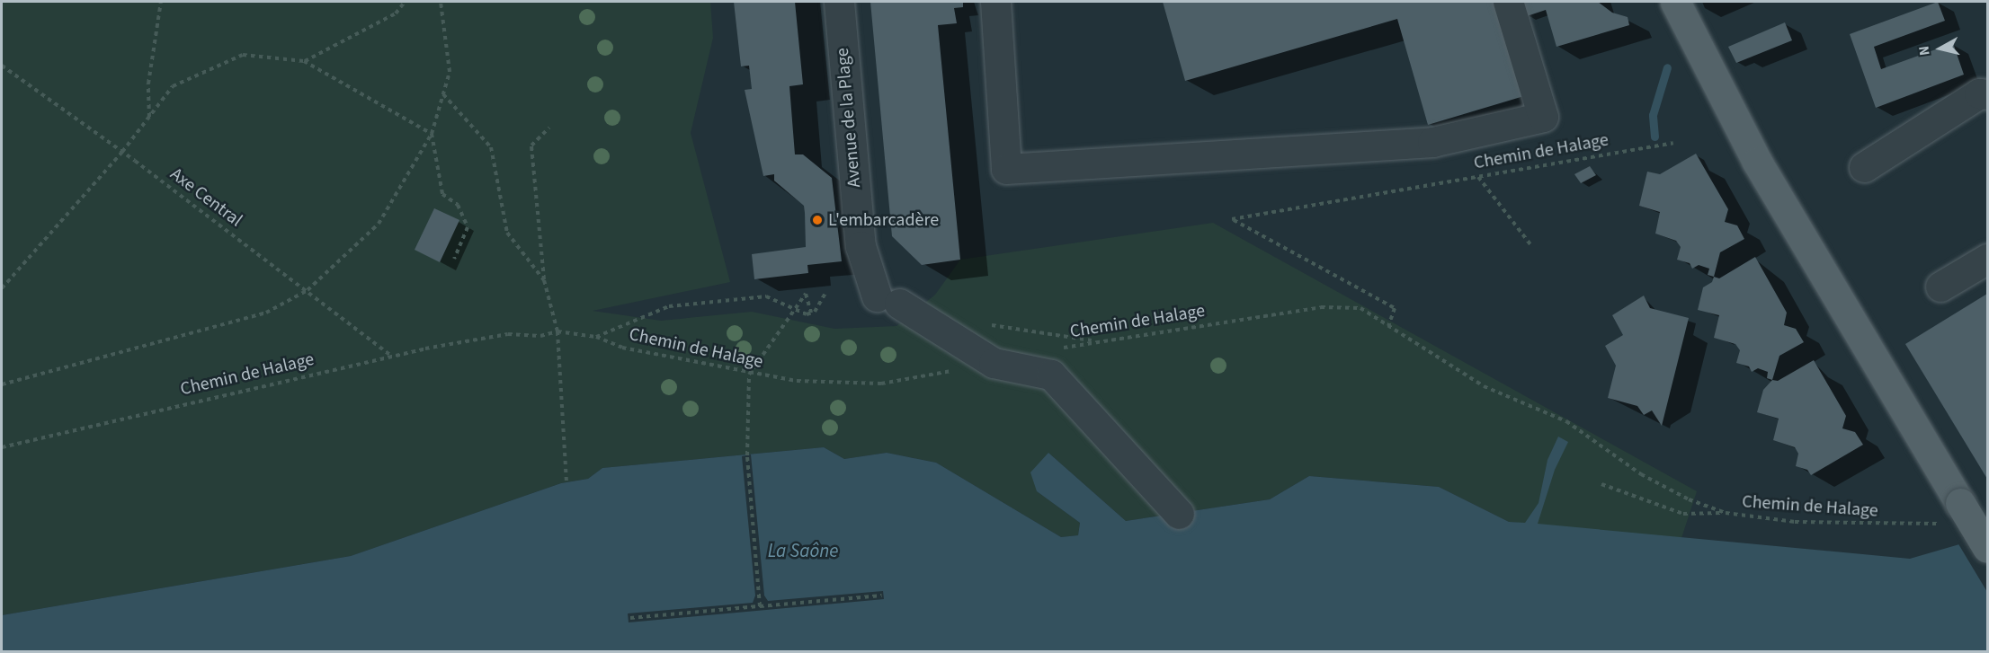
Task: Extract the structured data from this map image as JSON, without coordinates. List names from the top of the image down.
{
  "streets": {
    "street": ["Avenue de la Plage"],
    "path": ["Chemin de Halage", "Axe Central"]
  },
  "crossings": [
    ["Avenue de la Plage", "Chemin de Halage"],
    ["Chemin de Halage", "Axe Central"]
  ],
  "water": ["La Saône"],
  "places": ["L'embarcadère"],
  "north": "left"
}
